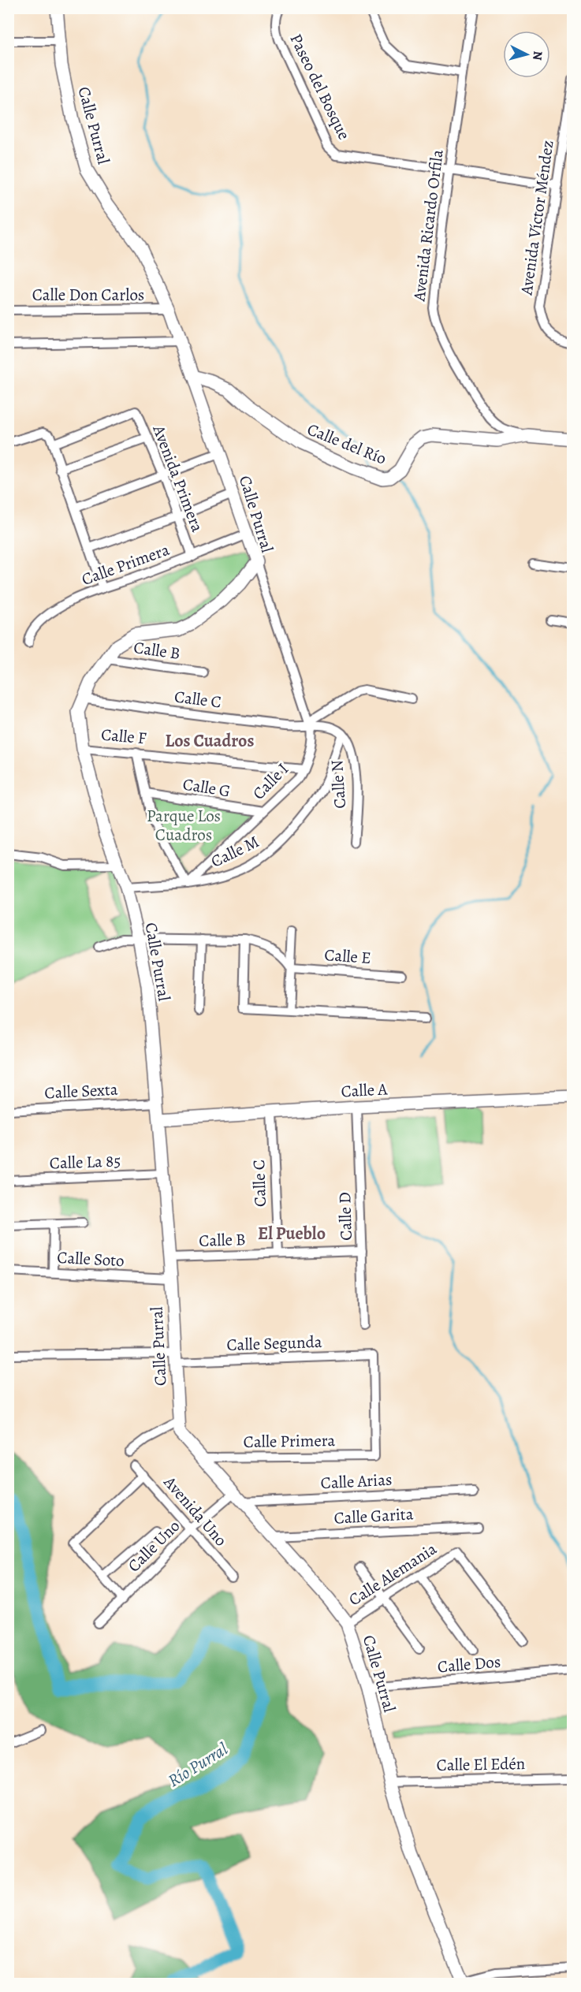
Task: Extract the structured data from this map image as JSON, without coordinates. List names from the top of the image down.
{
  "streets": {
    "street": [
      "Paseo del Bosque",
      "Calle Purral",
      "Avenida Víctor Méndez",
      "Avenida Ricardo Orfila",
      "Calle Don Carlos",
      "Calle del Río",
      "Avenida Primera",
      "Calle Primera",
      "Calle B",
      "Calle C",
      "Calle F",
      "Calle I",
      "Calle N",
      "Calle G",
      "Calle M",
      "Calle E",
      "Calle A",
      "Calle Sexta",
      "Calle La 85",
      "Calle D",
      "Calle Soto",
      "Calle Segunda",
      "Calle Arias",
      "Avenida Uno",
      "Calle Garita",
      "Calle Uno",
      "Calle Alemania",
      "Calle Dos",
      "Calle El Edén"
    ]
  },
  "crossings": [
    ["Paseo del Bosque", "Avenida Víctor Méndez"],
    ["Paseo del Bosque", "Avenida Ricardo Orfila"],
    ["Calle Purral", "Calle Don Carlos"],
    ["Calle Purral", "Calle del Río"],
    ["Calle Purral", "Calle Primera"],
    ["Calle Purral", "Calle B"],
    ["Calle Purral", "Calle C"],
    ["Calle Purral", "Calle F"],
    ["Calle Purral", "Calle I"],
    ["Calle Purral", "Calle A"],
    ["Calle Purral", "Calle Sexta"],
    ["Calle Purral", "Calle La 85"],
    ["Calle Purral", "Calle Soto"],
    ["Calle Purral", "Calle Segunda"],
    ["Calle Purral", "Calle Arias"],
    ["Calle Purral", "Calle Garita"],
    ["Calle Purral", "Calle Uno"],
    ["Calle Purral", "Calle Alemania"],
    ["Calle Purral", "Calle Dos"],
    ["Calle Purral", "Calle El Edén"],
    ["Avenida Ricardo Orfila", "Calle del Río"],
    ["Avenida Primera", "Calle Primera"],
    ["Calle Primera", "Calle Segunda"],
    ["Calle B", "Calle C"],
    ["Calle B", "Calle D"],
    ["Calle C", "Calle I"],
    ["Calle C", "Calle A"],
    ["Calle F", "Calle I"],
    ["Calle I", "Calle G"],
    ["Calle I", "Calle M"],
    ["Calle N", "Calle M"],
    ["Calle A", "Calle D"],
    ["Calle Arias", "Calle Uno"],
    ["Avenida Uno", "Calle Uno"]
  ],
  "districts": ["Los Cuadros", "El Pueblo"],
  "water": ["Río Purral"],
  "parks": ["Parque Los Cuadros"],
  "north": "right"
}
